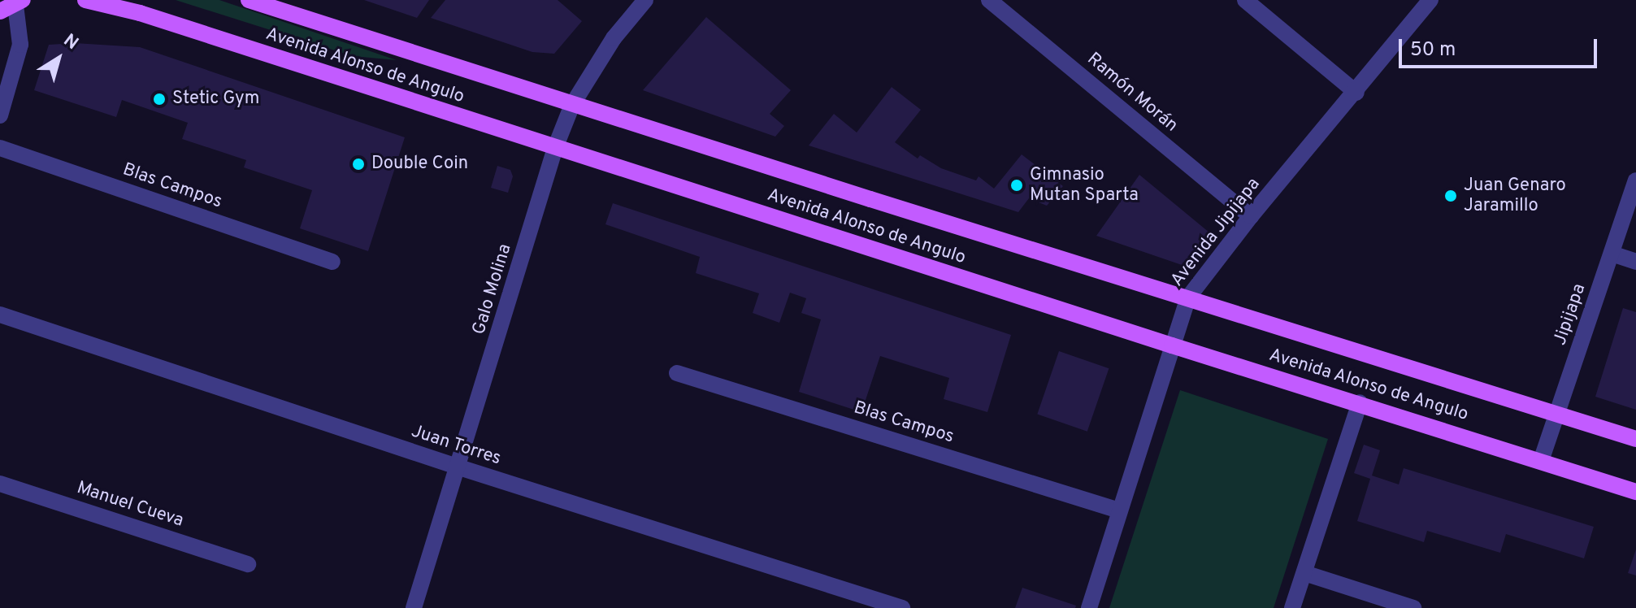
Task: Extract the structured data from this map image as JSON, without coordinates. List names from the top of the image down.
{
  "streets": {
    "main road": ["Avenida Alonso de Angulo"],
    "street": [
      "Ramón Morán",
      "Blas Campos",
      "Avenida Jipijapa",
      "Galo Molina",
      "Jipijapa",
      "Juan Torres",
      "Manuel Cueva"
    ]
  },
  "crossings": [
    ["Avenida Alonso de Angulo", "Avenida Jipijapa"],
    ["Avenida Alonso de Angulo", "Galo Molina"],
    ["Avenida Alonso de Angulo", "Jipijapa"],
    ["Ramón Morán", "Avenida Jipijapa"],
    ["Blas Campos", "Avenida Jipijapa"],
    ["Galo Molina", "Juan Torres"]
  ],
  "places": [
    "Stetic Gym",
    "Double Coin",
    "Gimnasio Mutan Sparta",
    "Juan Genaro Jaramillo"
  ],
  "scale_bar": "50 m",
  "north": "top right"
}
